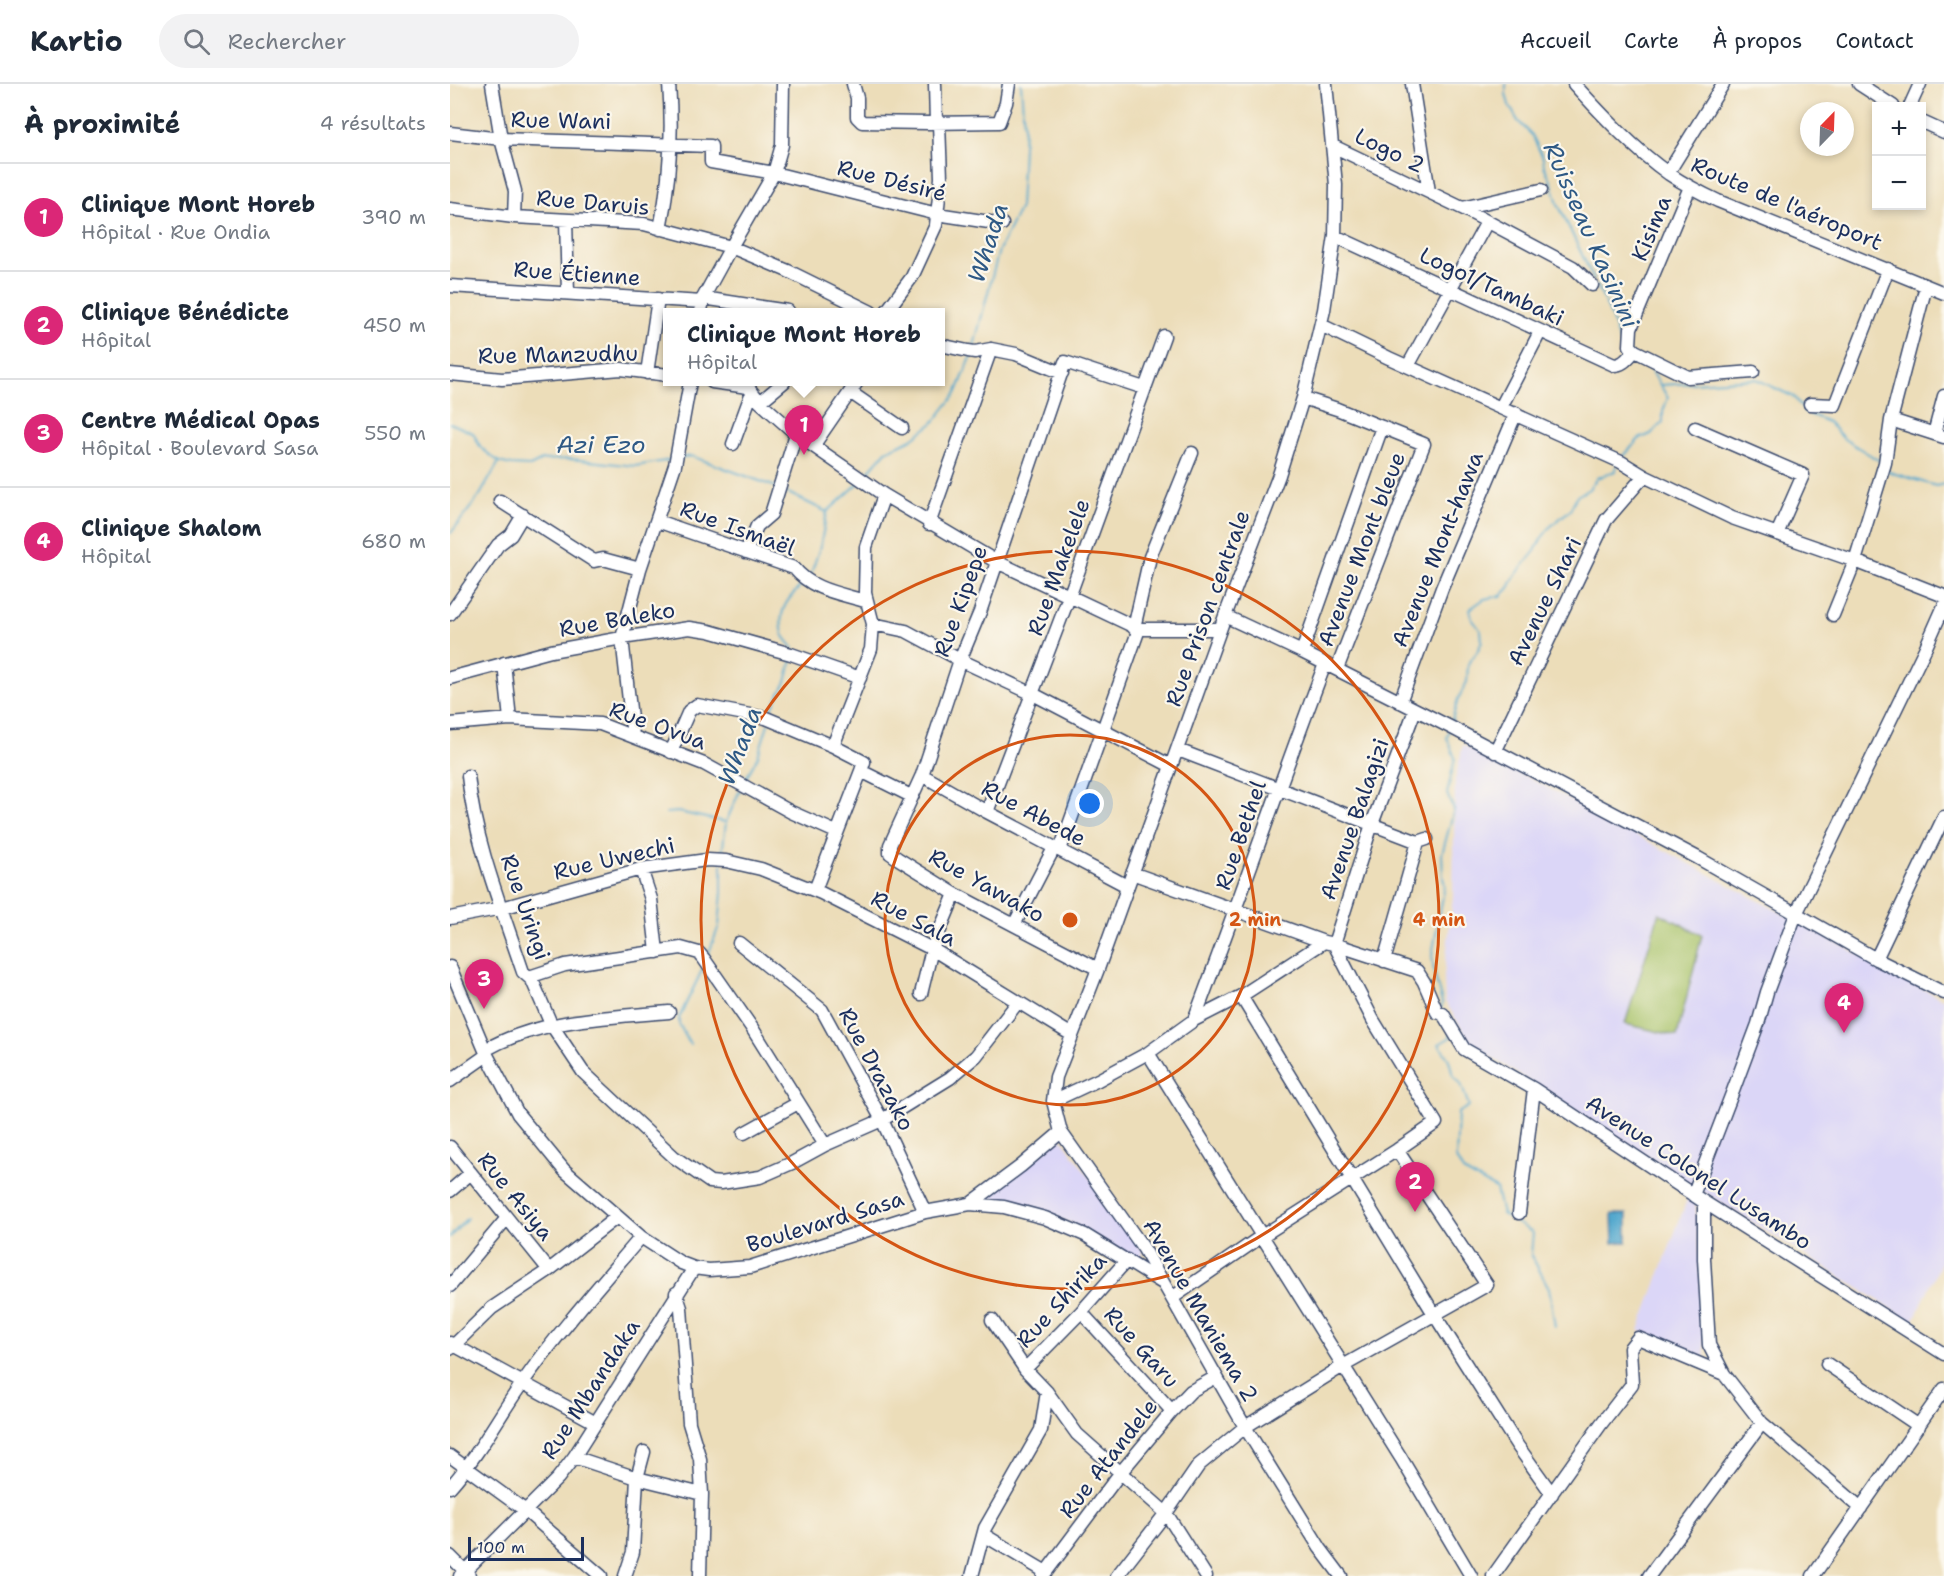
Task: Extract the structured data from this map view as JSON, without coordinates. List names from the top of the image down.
{
  "streets": {
    "street": [
      "Rue Wani",
      "Logo 2",
      "Rue Désiré",
      "Rue Daruis",
      "Route de l'aéroport",
      "Kisima",
      "Rue Étienne",
      "Logo1/Tambaki",
      "Rue Manzudhu",
      "Rue Ismaël",
      "Avenue Mont bleue",
      "Avenue Mont-hawa",
      "Rue Makelele",
      "Rue Kipepe",
      "Avenue Shari",
      "Rue Prison centrale",
      "Rue Baleko",
      "Rue Ovua",
      "Rue Abede",
      "Avenue Balagizi",
      "Rue Bethel",
      "Rue Uwechi",
      "Rue Yawako",
      "Rue Uringi",
      "Rue Sala",
      "Rue Drazako",
      "Avenue Colonel Lusambo",
      "Rue Asiya",
      "Boulevard Sasa",
      "Rue Shirika",
      "Avenue Maniema 2",
      "Rue Garu",
      "Rue Mbandaka",
      "Rue Atandele"
    ]
  },
  "crossings": [
    ["Rue Wani", "Rue Désiré"],
    ["Logo 2", "Rue Prison centrale"],
    ["Route de l'aéroport", "Kisima"],
    ["Kisima", "Logo1/Tambaki"],
    ["Logo1/Tambaki", "Rue Prison centrale"],
    ["Avenue Mont bleue", "Rue Bethel"],
    ["Rue Makelele", "Rue Abede"],
    ["Rue Kipepe", "Rue Abede"],
    ["Rue Kipepe", "Rue Yawako"],
    ["Rue Prison centrale", "Rue Abede"],
    ["Rue Prison centrale", "Rue Yawako"],
    ["Rue Prison centrale", "Rue Sala"],
    ["Rue Prison centrale", "Avenue Colonel Lusambo"],
    ["Rue Prison centrale", "Boulevard Sasa"],
    ["Rue Prison centrale", "Avenue Maniema 2"],
    ["Avenue Balagizi", "Avenue Colonel Lusambo"],
    ["Rue Bethel", "Avenue Colonel Lusambo"],
    ["Rue Uwechi", "Rue Uringi"],
    ["Rue Uwechi", "Rue Sala"],
    ["Rue Uringi", "Rue Sala"],
    ["Rue Uringi", "Rue Drazako"],
    ["Rue Drazako", "Boulevard Sasa"],
    ["Boulevard Sasa", "Rue Shirika"],
    ["Boulevard Sasa", "Avenue Maniema 2"],
    ["Boulevard Sasa", "Rue Mbandaka"],
    ["Rue Shirika", "Rue Garu"],
    ["Avenue Maniema 2", "Rue Atandele"],
    ["Rue Garu", "Rue Atandele"]
  ],
  "water": ["Ruisseau Kasinini", "Whada", "Azi Ezo"],
  "scale_bar": "100 m",
  "north": "top right",
  "page": {
    "header": "Kartio",
    "search": "Rechercher",
    "nav": [
      "Accueil",
      "Carte",
      "À propos",
      "Contact"
    ],
    "heading": ["À proximité", "4 résultats"],
    "map_buttons": ["+", "−"],
    "list": [
      {
        "mark": "1",
        "name": "Clinique Mont Horeb",
        "note": "Hôpital · Rue Ondia",
        "value": "390 m"
      },
      {
        "mark": "2",
        "name": "Clinique Bénédicte",
        "note": "Hôpital",
        "value": "450 m"
      },
      {
        "mark": "3",
        "name": "Centre Médical Opas",
        "note": "Hôpital · Boulevard Sasa",
        "value": "550 m"
      },
      {
        "mark": "4",
        "name": "Clinique Shalom",
        "note": "Hôpital",
        "value": "680 m"
      }
    ],
    "popup": ["Clinique Mont Horeb", "Hôpital"],
    "pins": [
      "1",
      "3",
      "4",
      "2"
    ],
    "scale": "100 m"
  },
  "rings": ["2 min", "4 min"]
}
